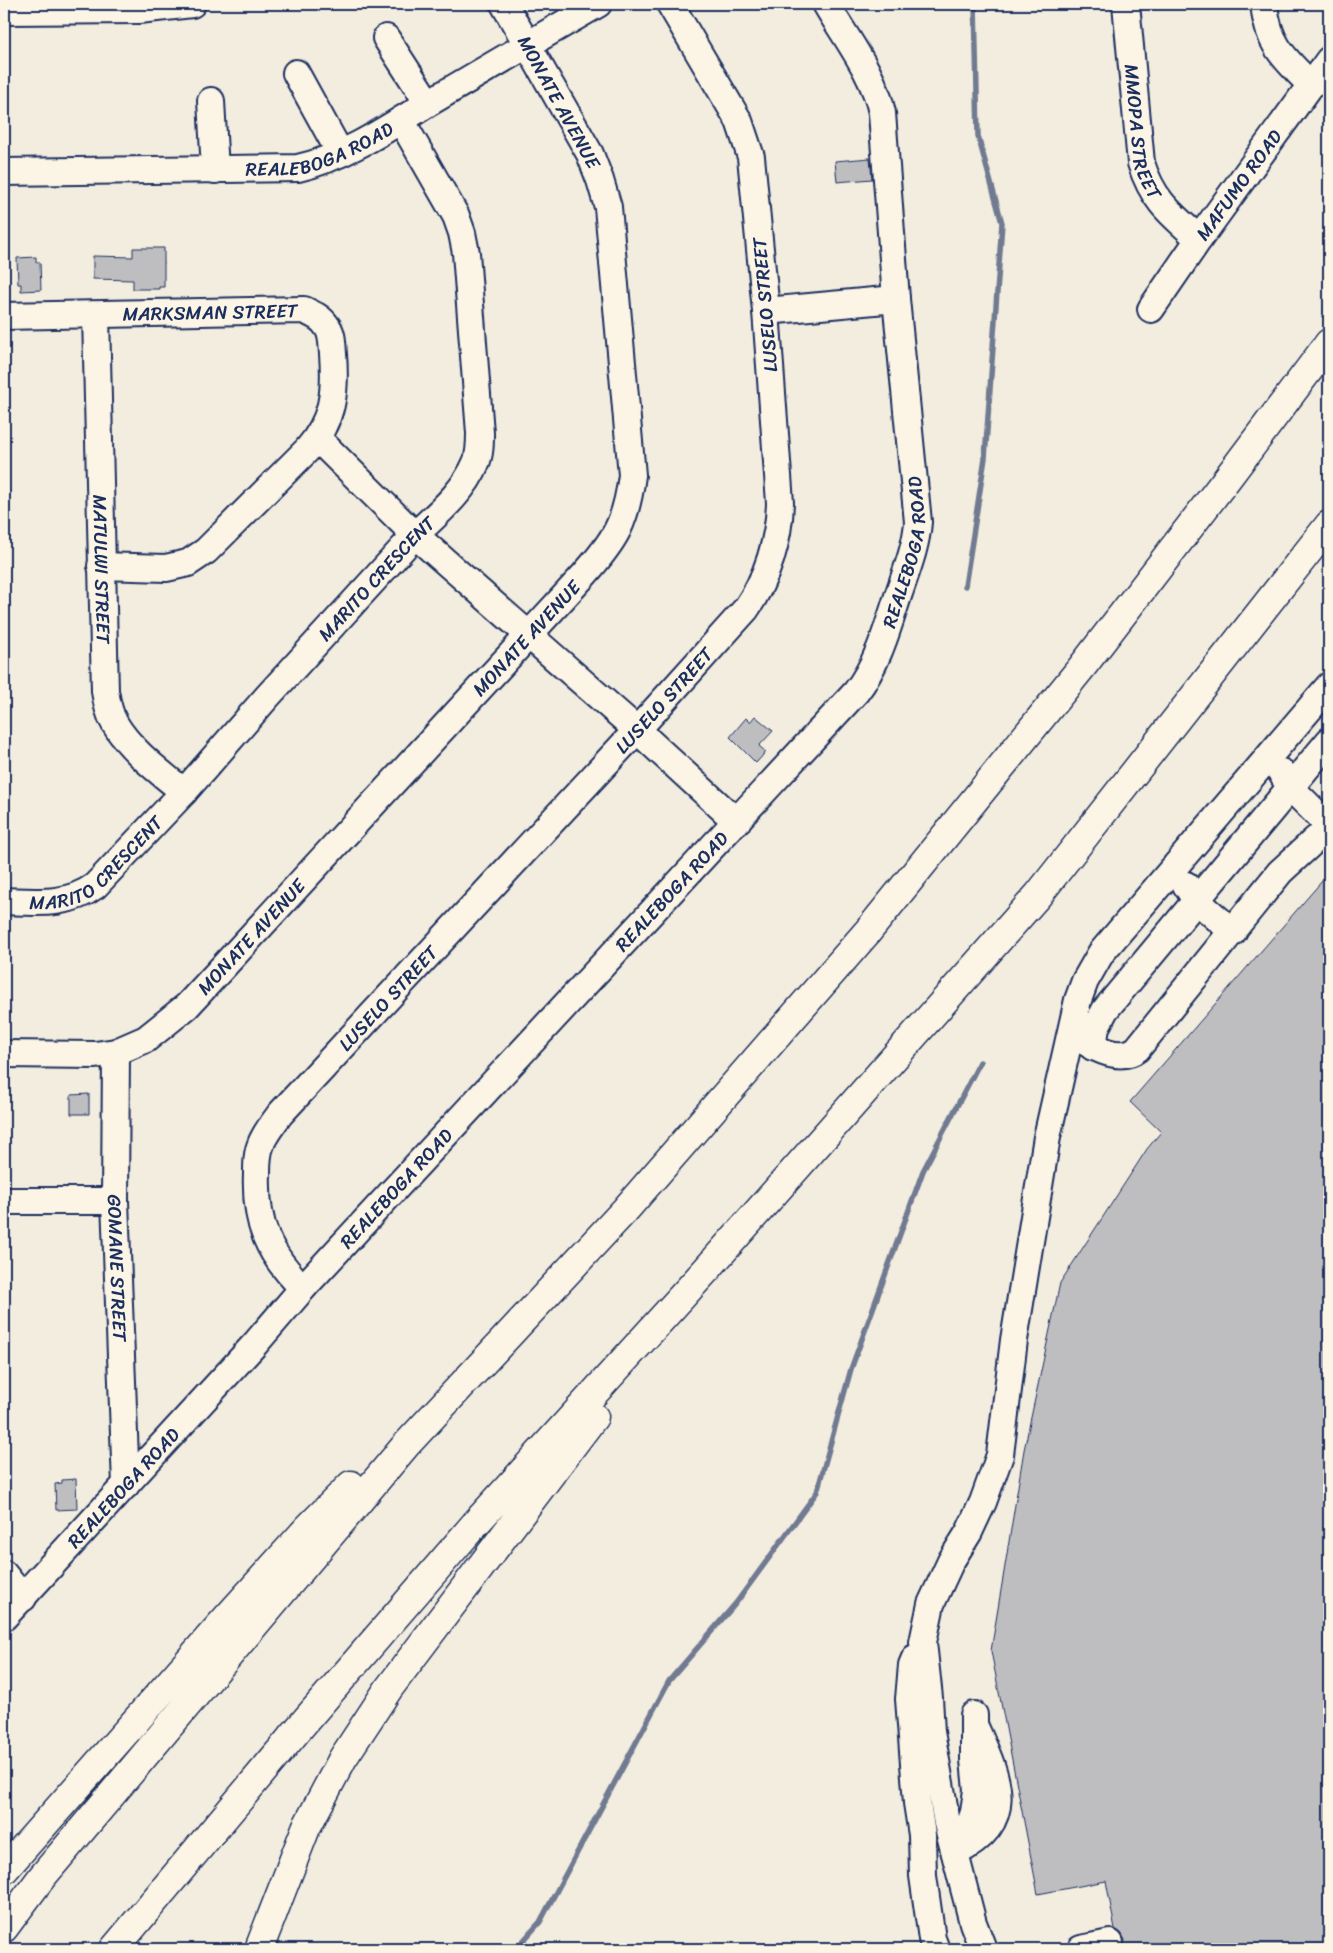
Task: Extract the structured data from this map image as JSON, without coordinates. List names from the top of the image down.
{
  "streets": {
    "street": [
      "MONATE AVENUE",
      "MMOPA STREET",
      "REALEBOGA ROAD",
      "MAFUMO ROAD",
      "LUSELO STREET",
      "MARKSMAN STREET",
      "MATULWI STREET",
      "MARITO CRESCENT",
      "GOMANE STREET"
    ]
  },
  "crossings": [
    ["MONATE AVENUE", "REALEBOGA ROAD"],
    ["MONATE AVENUE", "GOMANE STREET"],
    ["MMOPA STREET", "MAFUMO ROAD"],
    ["REALEBOGA ROAD", "LUSELO STREET"],
    ["REALEBOGA ROAD", "MARITO CRESCENT"],
    ["REALEBOGA ROAD", "GOMANE STREET"],
    ["MARKSMAN STREET", "MATULWI STREET"],
    ["MATULWI STREET", "MARITO CRESCENT"]
  ]
}
